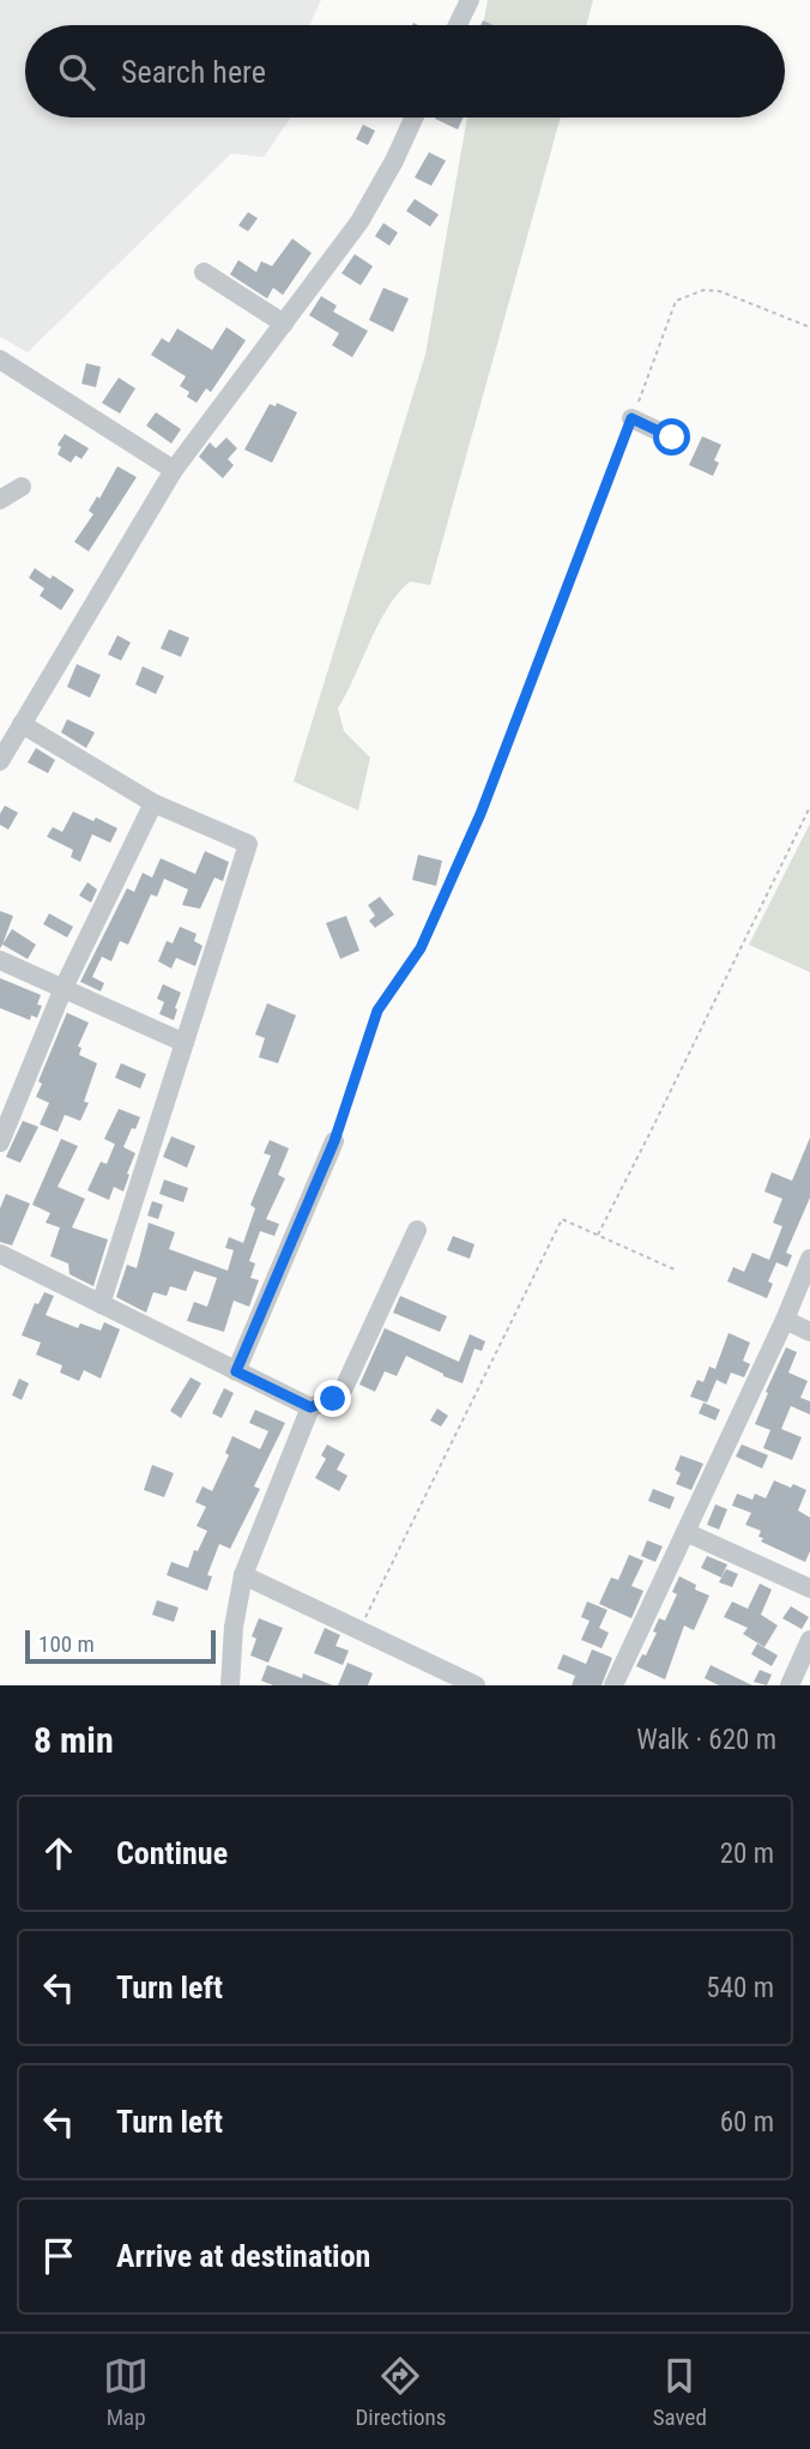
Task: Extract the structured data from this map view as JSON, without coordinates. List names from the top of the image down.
{
  "scale_bar": "100 m",
  "page": {
    "search": "Search here",
    "scale": "100 m",
    "heading": ["8 min", "Walk · 620 m"],
    "list": [
      ["Continue", "20 m"],
      ["Turn left", "540 m"],
      ["Turn left", "60 m"],
      "Arrive at destination"
    ],
    "nav": ["Map", "Directions", "Saved"]
  }
}
